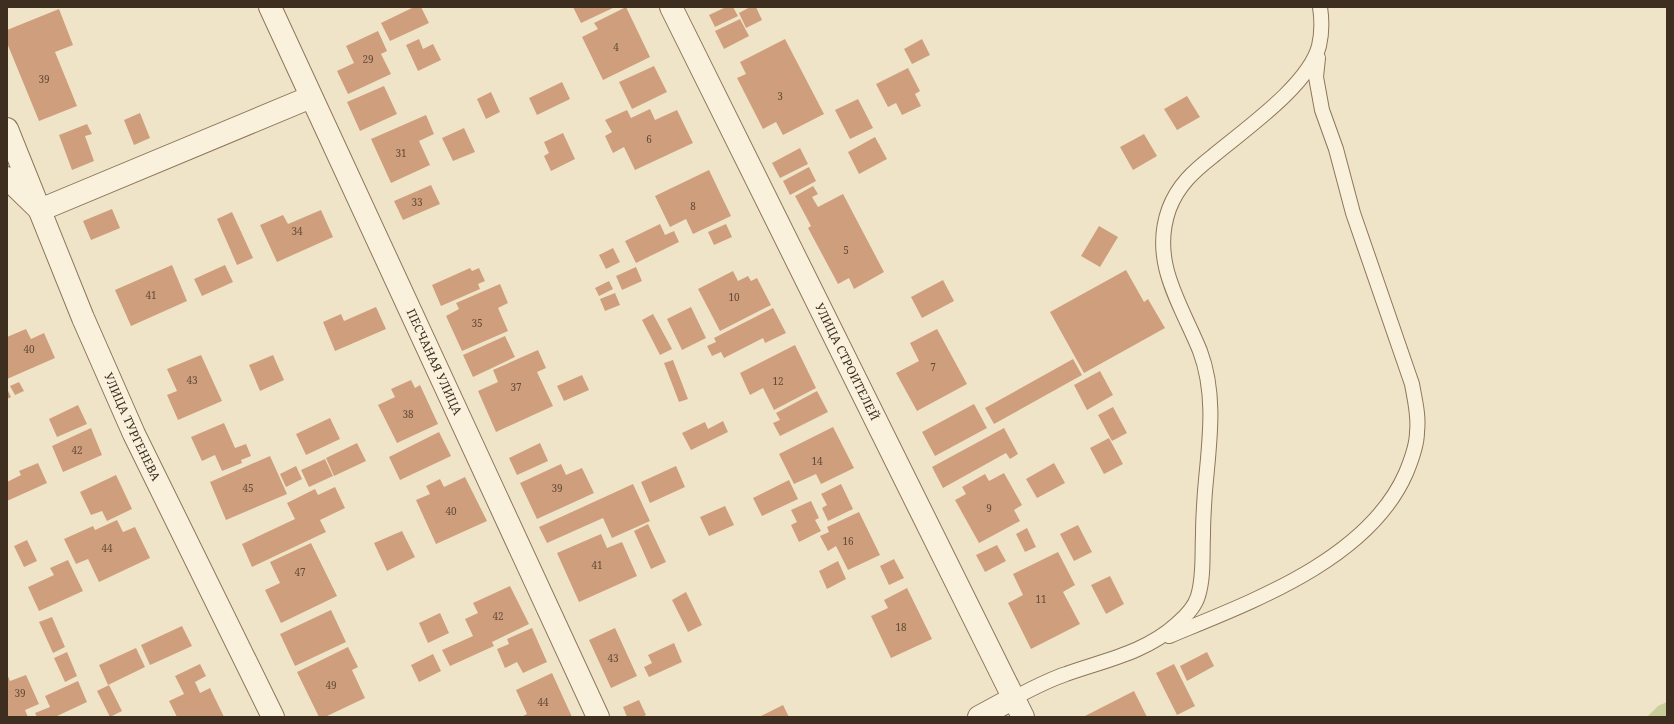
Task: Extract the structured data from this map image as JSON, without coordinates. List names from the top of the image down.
{
  "streets": {
    "street": ["ПЕСЧАНАЯ УЛИЦА", "УЛИЦА СТРОИТЕЛЕЙ", "УЛИЦА ТУРГЕНЕВА"]
  },
  "house_numbers": [
    "4",
    "29",
    "39",
    "3",
    "6",
    "31",
    "33",
    "8",
    "34",
    "5",
    "41",
    "10",
    "35",
    "40",
    "7",
    "43",
    "12",
    "37",
    "38",
    "42",
    "14",
    "45",
    "39",
    "9",
    "40",
    "16",
    "44",
    "41",
    "47",
    "11",
    "42",
    "18",
    "43",
    "49",
    "39",
    "44"
  ]
}
